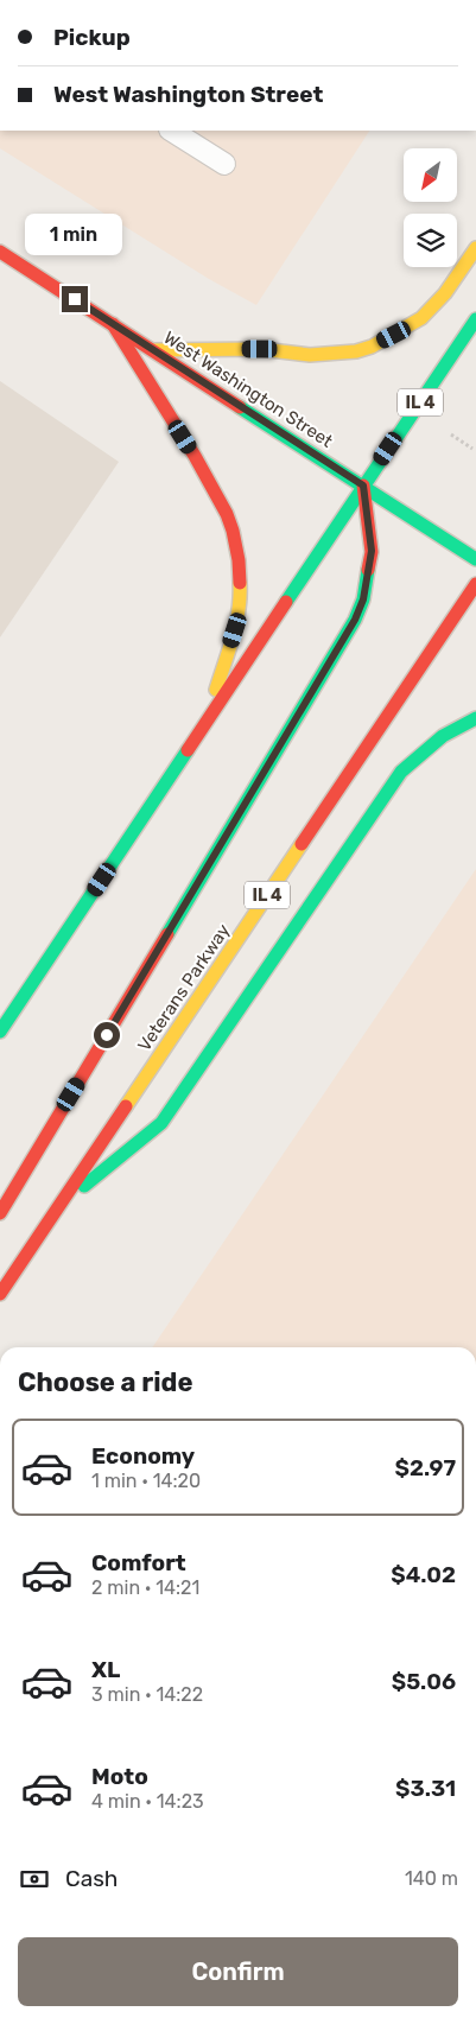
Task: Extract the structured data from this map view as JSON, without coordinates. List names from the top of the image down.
{
  "streets": {
    "main road": ["West Washington Street", "IL 4", "Veterans Parkway"]
  },
  "crossings": [
    ["West Washington Street", "IL 4"]
  ],
  "north": "bottom left",
  "page": {
    "banner": ["Pickup", "West Washington Street"],
    "bubble": "1 min",
    "heading": "Choose a ride",
    "list": [
      {
        "name": "Economy",
        "note": "1 min · 14:20",
        "value": "$2.97"
      },
      {
        "name": "Comfort",
        "note": "2 min · 14:21",
        "value": "$4.02"
      },
      {
        "name": "XL",
        "note": "3 min · 14:22",
        "value": "$5.06"
      },
      {
        "name": "Moto",
        "note": "4 min · 14:23",
        "value": "$3.31"
      }
    ],
    "pay": ["Cash", "140 m"],
    "buttons": "Confirm"
  }
}
